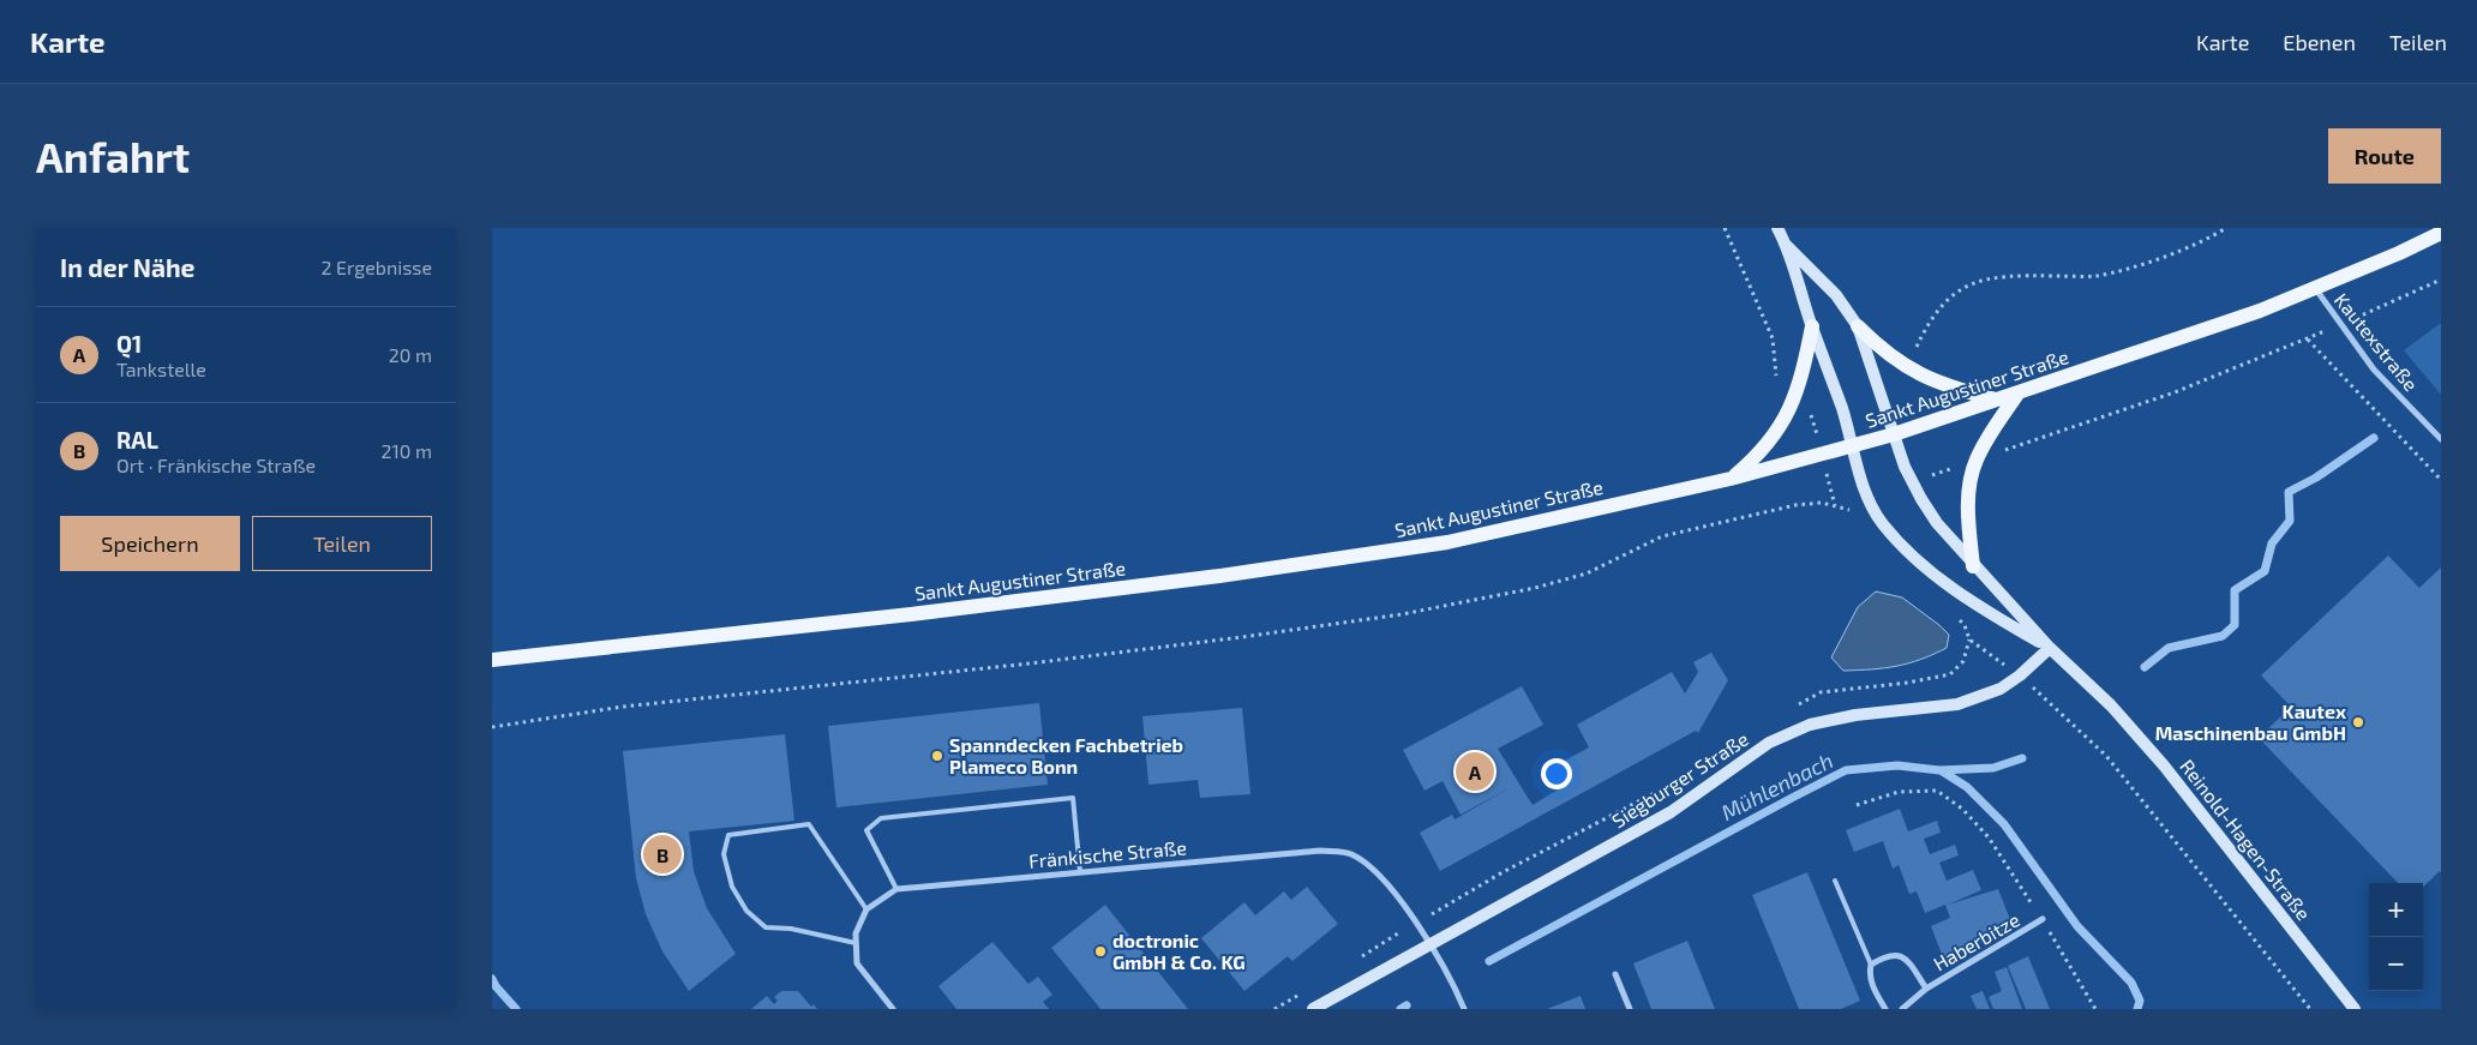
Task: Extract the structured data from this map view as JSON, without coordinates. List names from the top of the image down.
{
  "streets": {
    "main road": ["Sankt Augustiner Straße", "Siegburger Straße", "Reinold-Hagen-Straße"],
    "street": ["Kautexstraße", "Fränkische Straße", "Haberbitze"]
  },
  "crossings": [
    ["Kautexstraße", "Sankt Augustiner Straße"],
    ["Sankt Augustiner Straße", "Reinold-Hagen-Straße"],
    ["Siegburger Straße", "Reinold-Hagen-Straße"],
    ["Siegburger Straße", "Fränkische Straße"]
  ],
  "water": ["Mühlenbach"],
  "places": ["Kautex Maschinenbau GmbH", "Spanndecken Fachbetrieb Plameco Bonn", "doctronic GmbH & Co. KG"],
  "page": {
    "header": "Karte",
    "nav": ["Karte", "Ebenen", "Teilen"],
    "buttons": [
      "Route",
      ["Speichern", "Teilen"]
    ],
    "title": "Anfahrt",
    "heading": ["In der Nähe", "2 Ergebnisse"],
    "list": [
      {
        "mark": "A",
        "name": "Q1",
        "note": "Tankstelle",
        "value": "20 m"
      },
      {
        "mark": "B",
        "name": "RAL",
        "note": "Ort · Fränkische Straße",
        "value": "210 m"
      }
    ],
    "pins": ["A", "B"],
    "map_buttons": ["+", "−"]
  }
}
